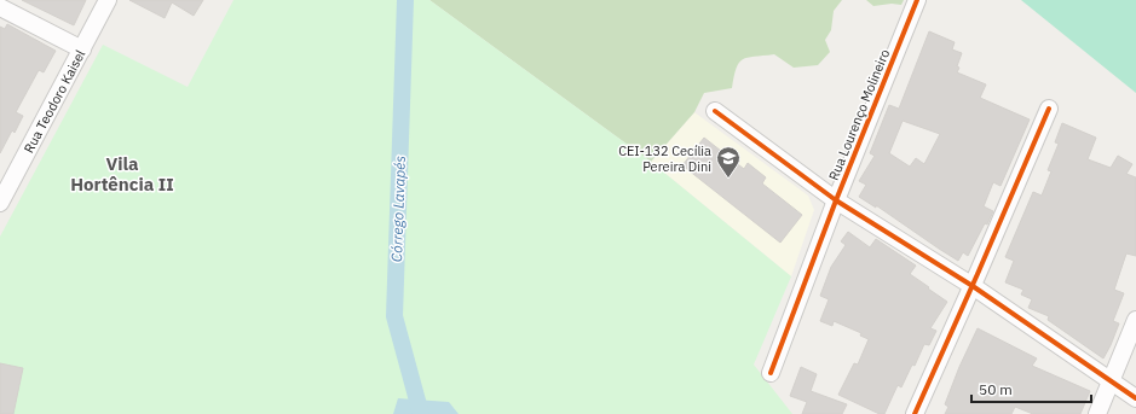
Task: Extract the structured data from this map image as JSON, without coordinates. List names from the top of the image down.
{
  "streets": {
    "street": ["Rua Teodoro Kaisel", "Rua Lourenço Molineiro"]
  },
  "districts": ["Vila Hortência II"],
  "water": ["Córrego Lavapés"],
  "places": {
    "school or university": ["CEI-132 Cecília Pereira Dini"]
  },
  "scale_bar": "50 m"
}
